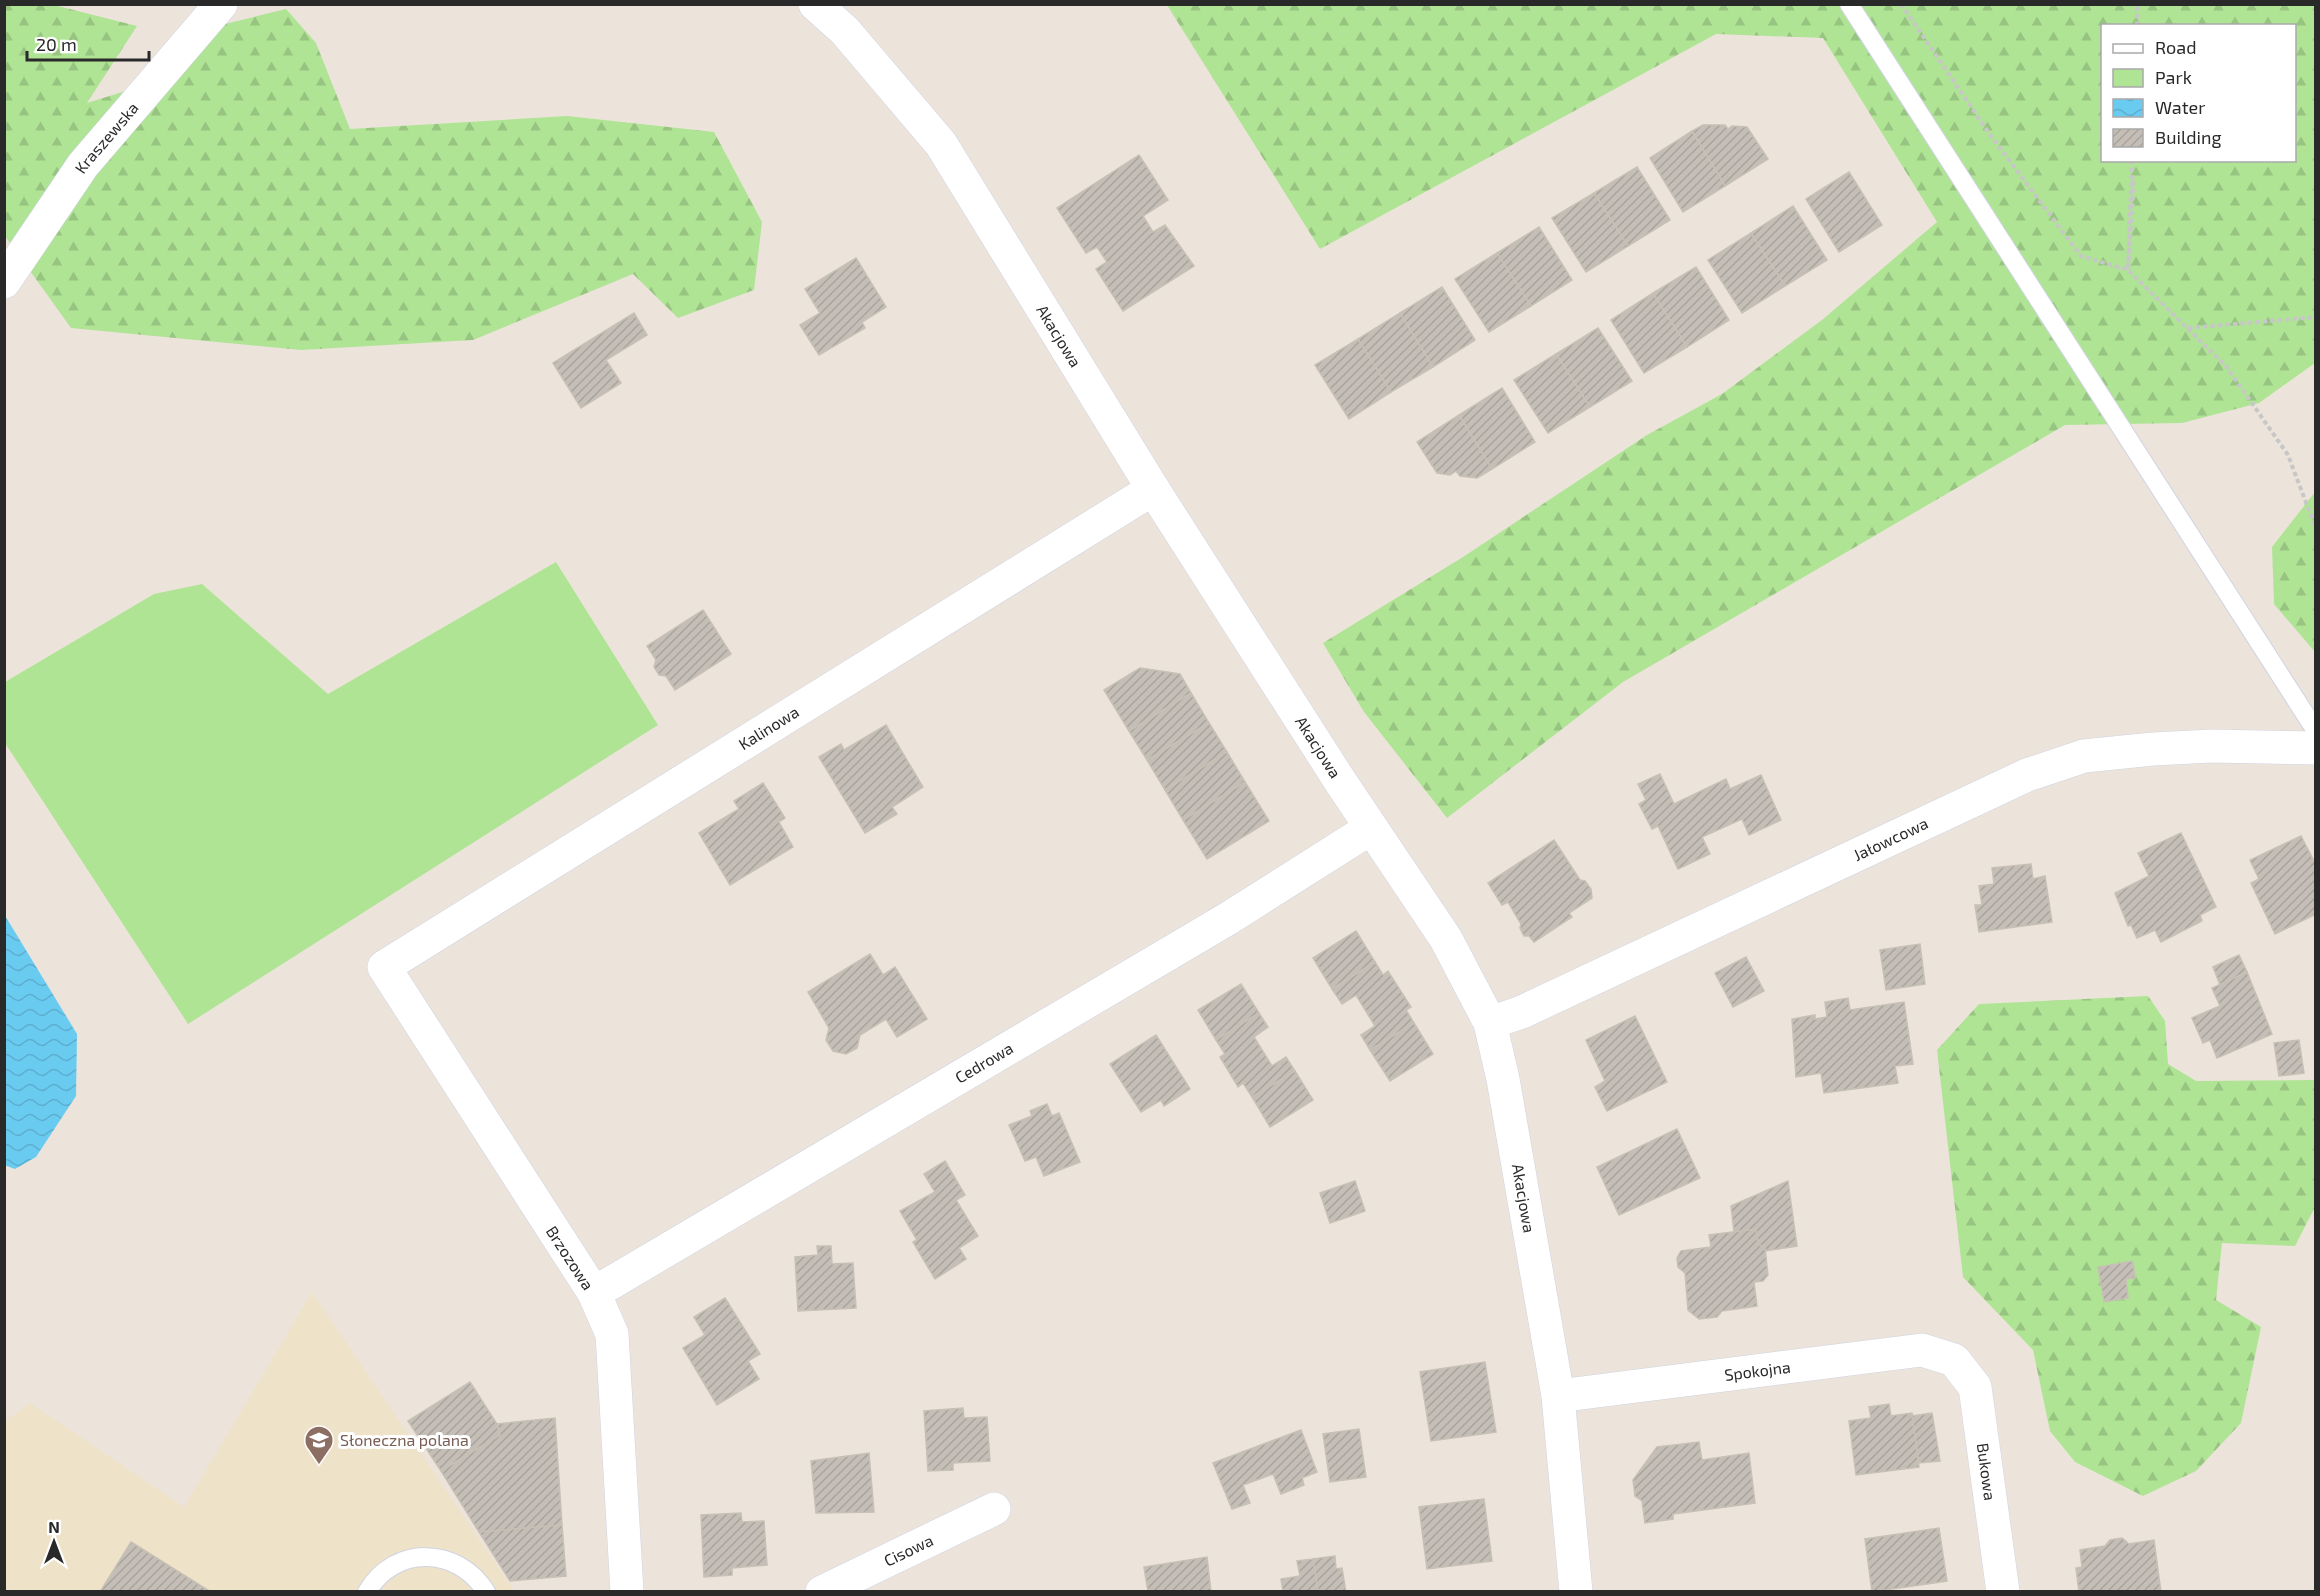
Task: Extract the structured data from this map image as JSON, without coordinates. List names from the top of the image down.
{
  "streets": {
    "street": [
      "Kraszewska",
      "Akacjowa",
      "Kalinowa",
      "Jałowcowa",
      "Cedrowa",
      "Brzozowa",
      "Spokojna",
      "Bukowa",
      "Cisowa"
    ]
  },
  "crossings": [
    ["Akacjowa", "Kalinowa"],
    ["Akacjowa", "Jałowcowa"],
    ["Akacjowa", "Cedrowa"],
    ["Akacjowa", "Spokojna"],
    ["Kalinowa", "Brzozowa"],
    ["Cedrowa", "Brzozowa"],
    ["Spokojna", "Bukowa"]
  ],
  "places": {
    "school or university": ["Słoneczna polana"]
  },
  "legend": [
    "Road",
    "Park",
    "Water",
    "Building"
  ],
  "scale_bar": "20 m",
  "north": "top"
}
